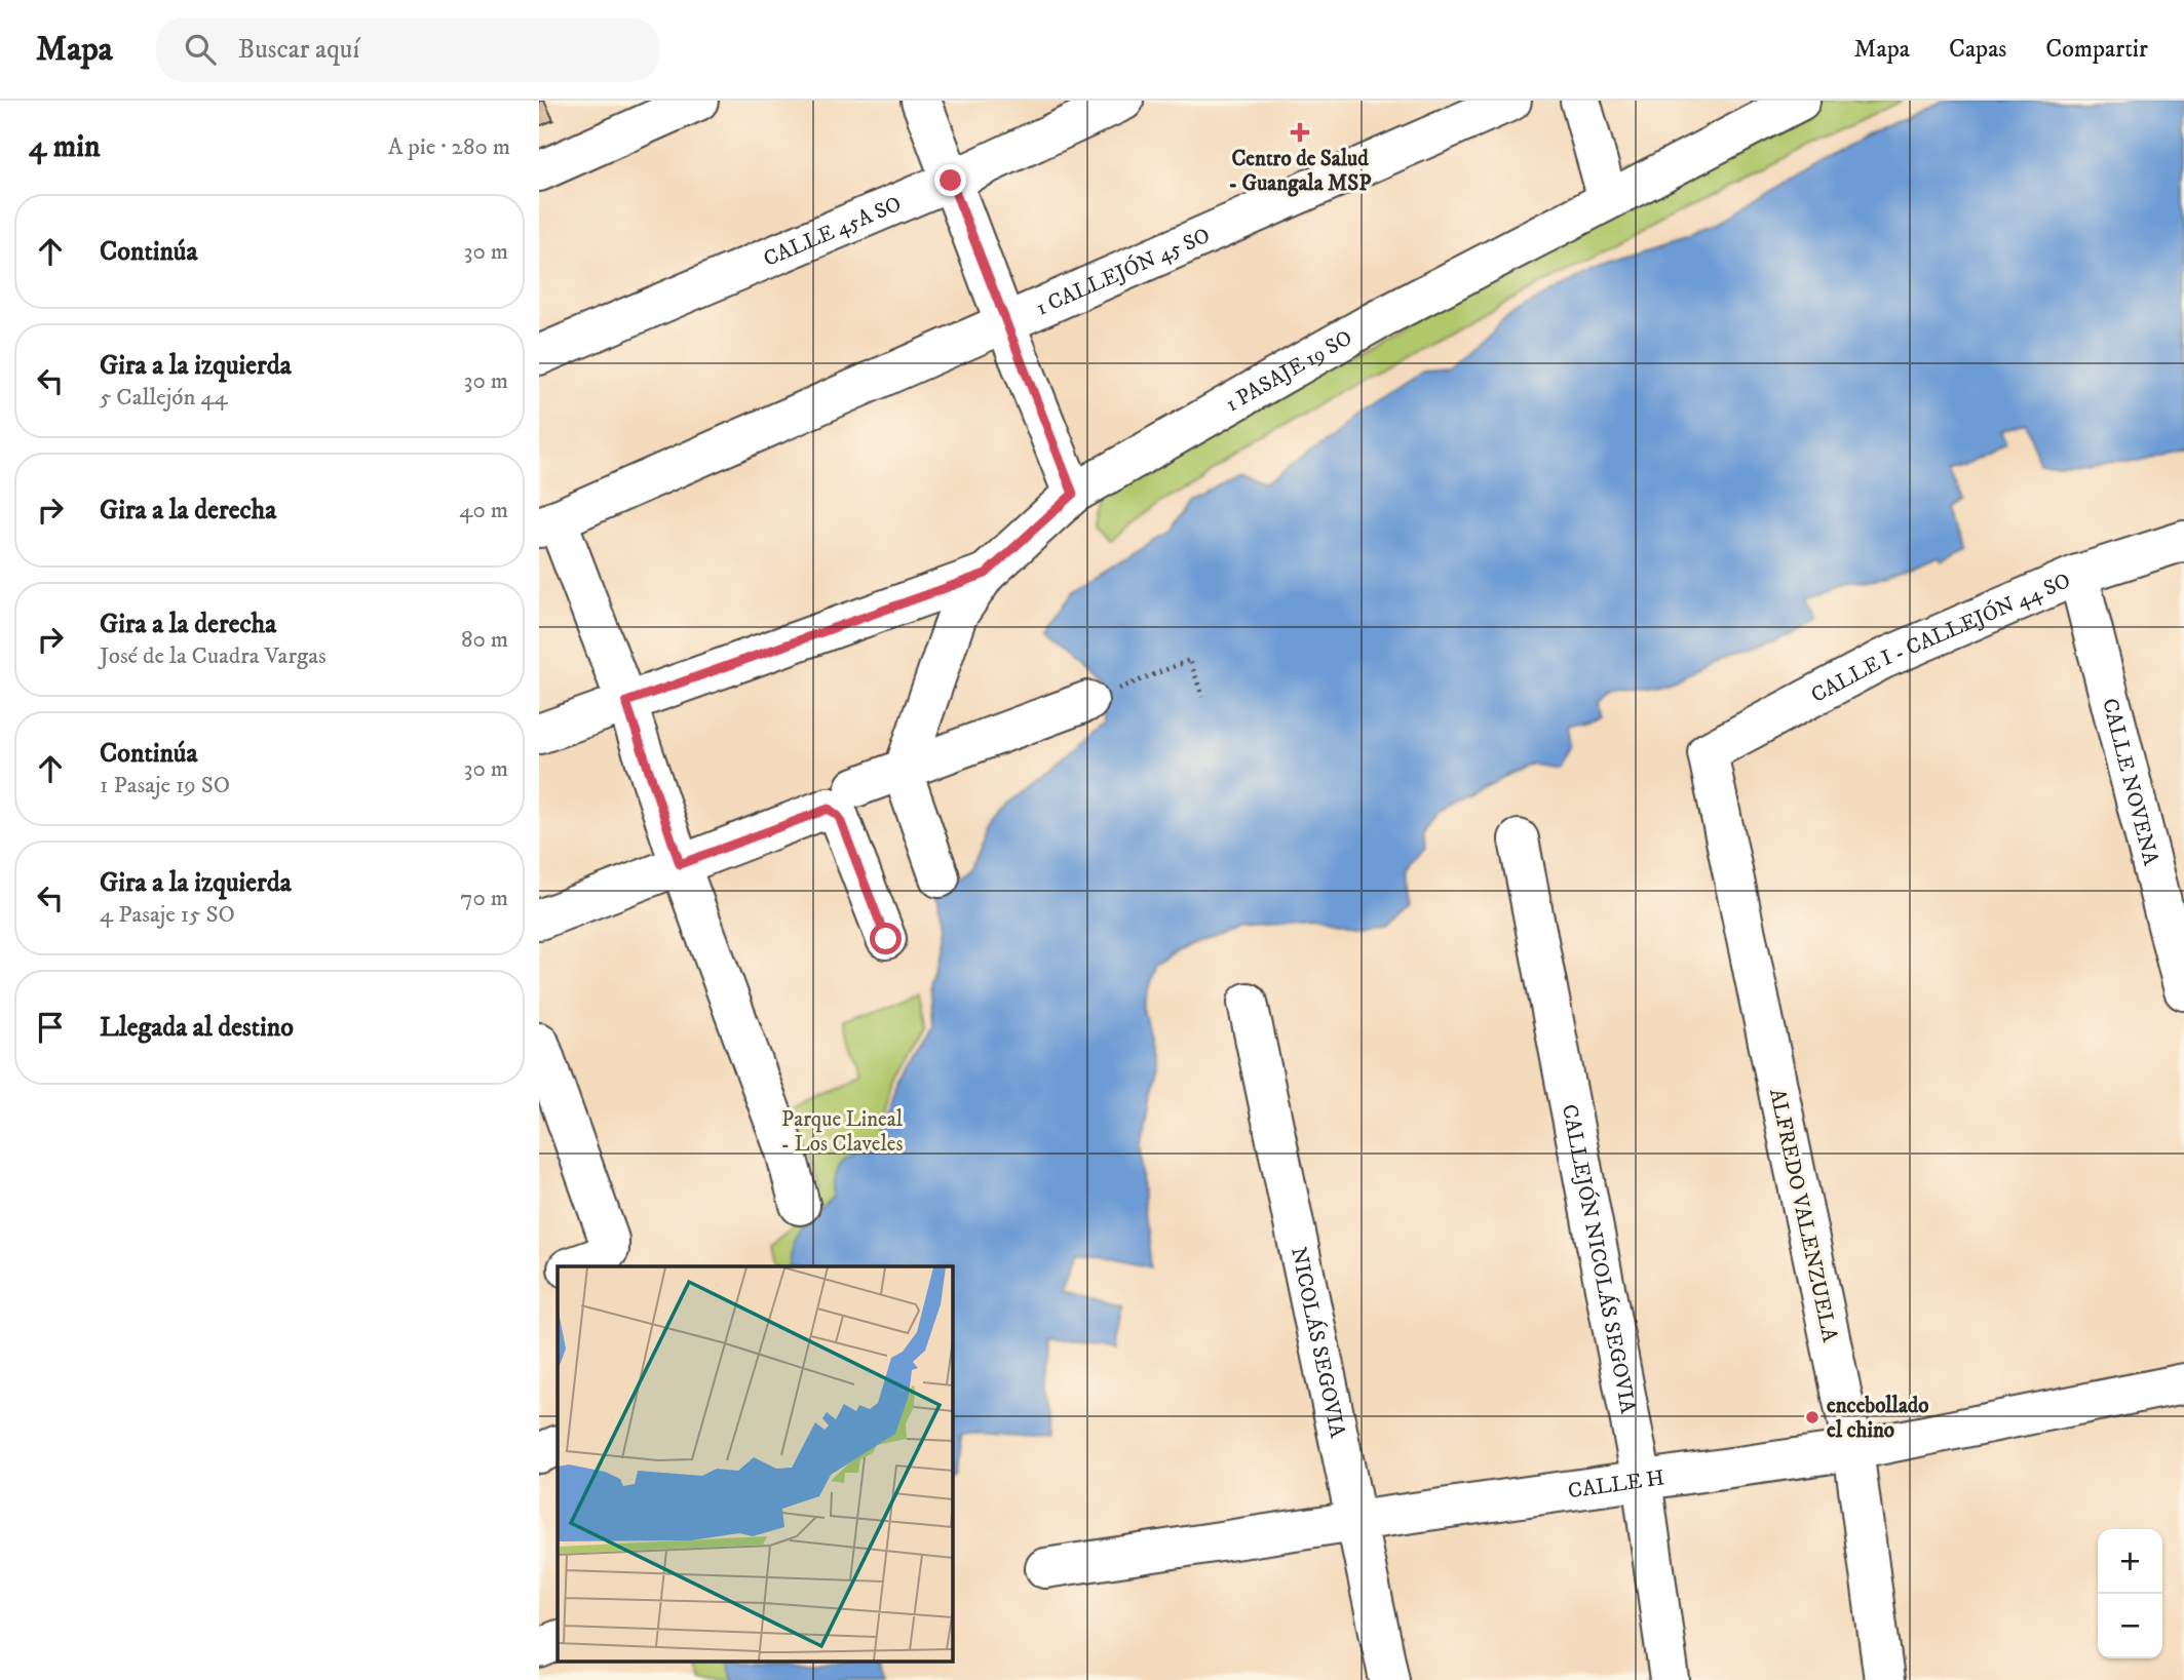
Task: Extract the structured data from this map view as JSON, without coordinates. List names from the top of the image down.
{
  "streets": {
    "street": [
      "CALLE 45A SO",
      "1 CALLEJÓN 45 SO",
      "1 PASAJE 19 SO",
      "CALLE I - CALLEJÓN 44 SO",
      "CALLE NOVENA",
      "ALFREDO VALENZUELA",
      "CALLEJÓN NICOLÁS SEGOVIA",
      "NICOLÁS SEGOVIA",
      "CALLE H"
    ]
  },
  "crossings": [
    ["CALLE I - CALLEJÓN 44 SO", "CALLE NOVENA"],
    ["CALLE I - CALLEJÓN 44 SO", "ALFREDO VALENZUELA"],
    ["ALFREDO VALENZUELA", "CALLE H"],
    ["CALLEJÓN NICOLÁS SEGOVIA", "CALLE H"],
    ["NICOLÁS SEGOVIA", "CALLE H"]
  ],
  "parks": ["Parque Lineal - Los Claveles"],
  "places": {
    "health": ["Centro de Salud - Guangala MSP"],
    "other": ["encebollado el chino"]
  },
  "page": {
    "header": "Mapa",
    "search": "Buscar aquí",
    "nav": ["Mapa", "Capas", "Compartir"],
    "heading": ["4 min", "A pie · 280 m"],
    "list": [
      ["Continúa", "30 m"],
      ["Gira a la izquierda", "5 Callejón 44", "30 m"],
      ["Gira a la derecha", "40 m"],
      ["Gira a la derecha", "José de la Cuadra Vargas", "80 m"],
      ["Continúa", "1 Pasaje 19 SO", "30 m"],
      ["Gira a la izquierda", "4 Pasaje 15 SO", "70 m"],
      "Llegada al destino"
    ],
    "map_buttons": ["+", "−"]
  }
}
